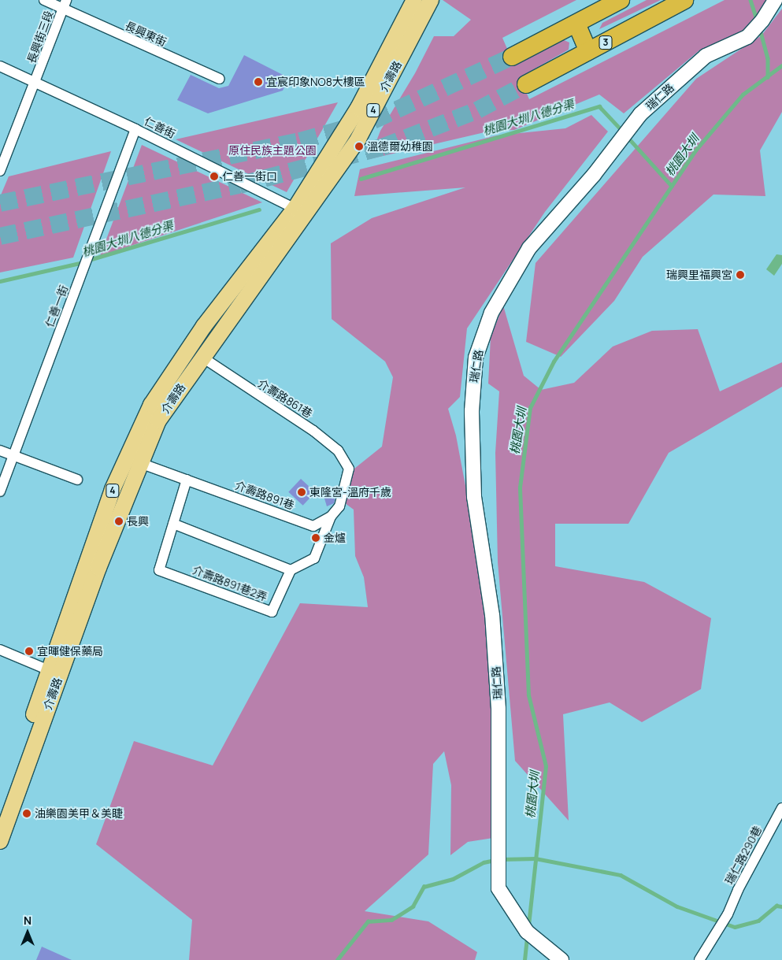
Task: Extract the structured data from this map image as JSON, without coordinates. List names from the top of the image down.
{
  "streets": {
    "highway": ["3"],
    "main road": ["介壽路", "4"],
    "street": [
      "長興東街",
      "長興街三段",
      "瑞仁路",
      "仁善街",
      "仁善一街",
      "介壽路861巷",
      "介壽路891巷",
      "介壽路891巷2弄",
      "瑞仁路290巷"
    ]
  },
  "crossings": [
    ["長興東街", "長興街三段"],
    ["長興街三段", "仁善街"],
    ["介壽路", "仁善街"],
    ["介壽路", "介壽路861巷"],
    ["介壽路", "介壽路891巷"],
    ["仁善街", "仁善一街"],
    ["介壽路861巷", "介壽路891巷"]
  ],
  "water": ["桃園大圳八德分渠", "桃園大圳"],
  "parks": ["原住民族主題公園"],
  "places": [
    "宜宸印象NO8大樓區",
    "溫德爾幼稚園",
    "仁善一街口",
    "瑞興里福興宮",
    "東隆宮-溫府千歲",
    "長興",
    "金爐",
    "宜暉健保藥局",
    "油樂園美甲＆美睫"
  ],
  "north": "top"
}
